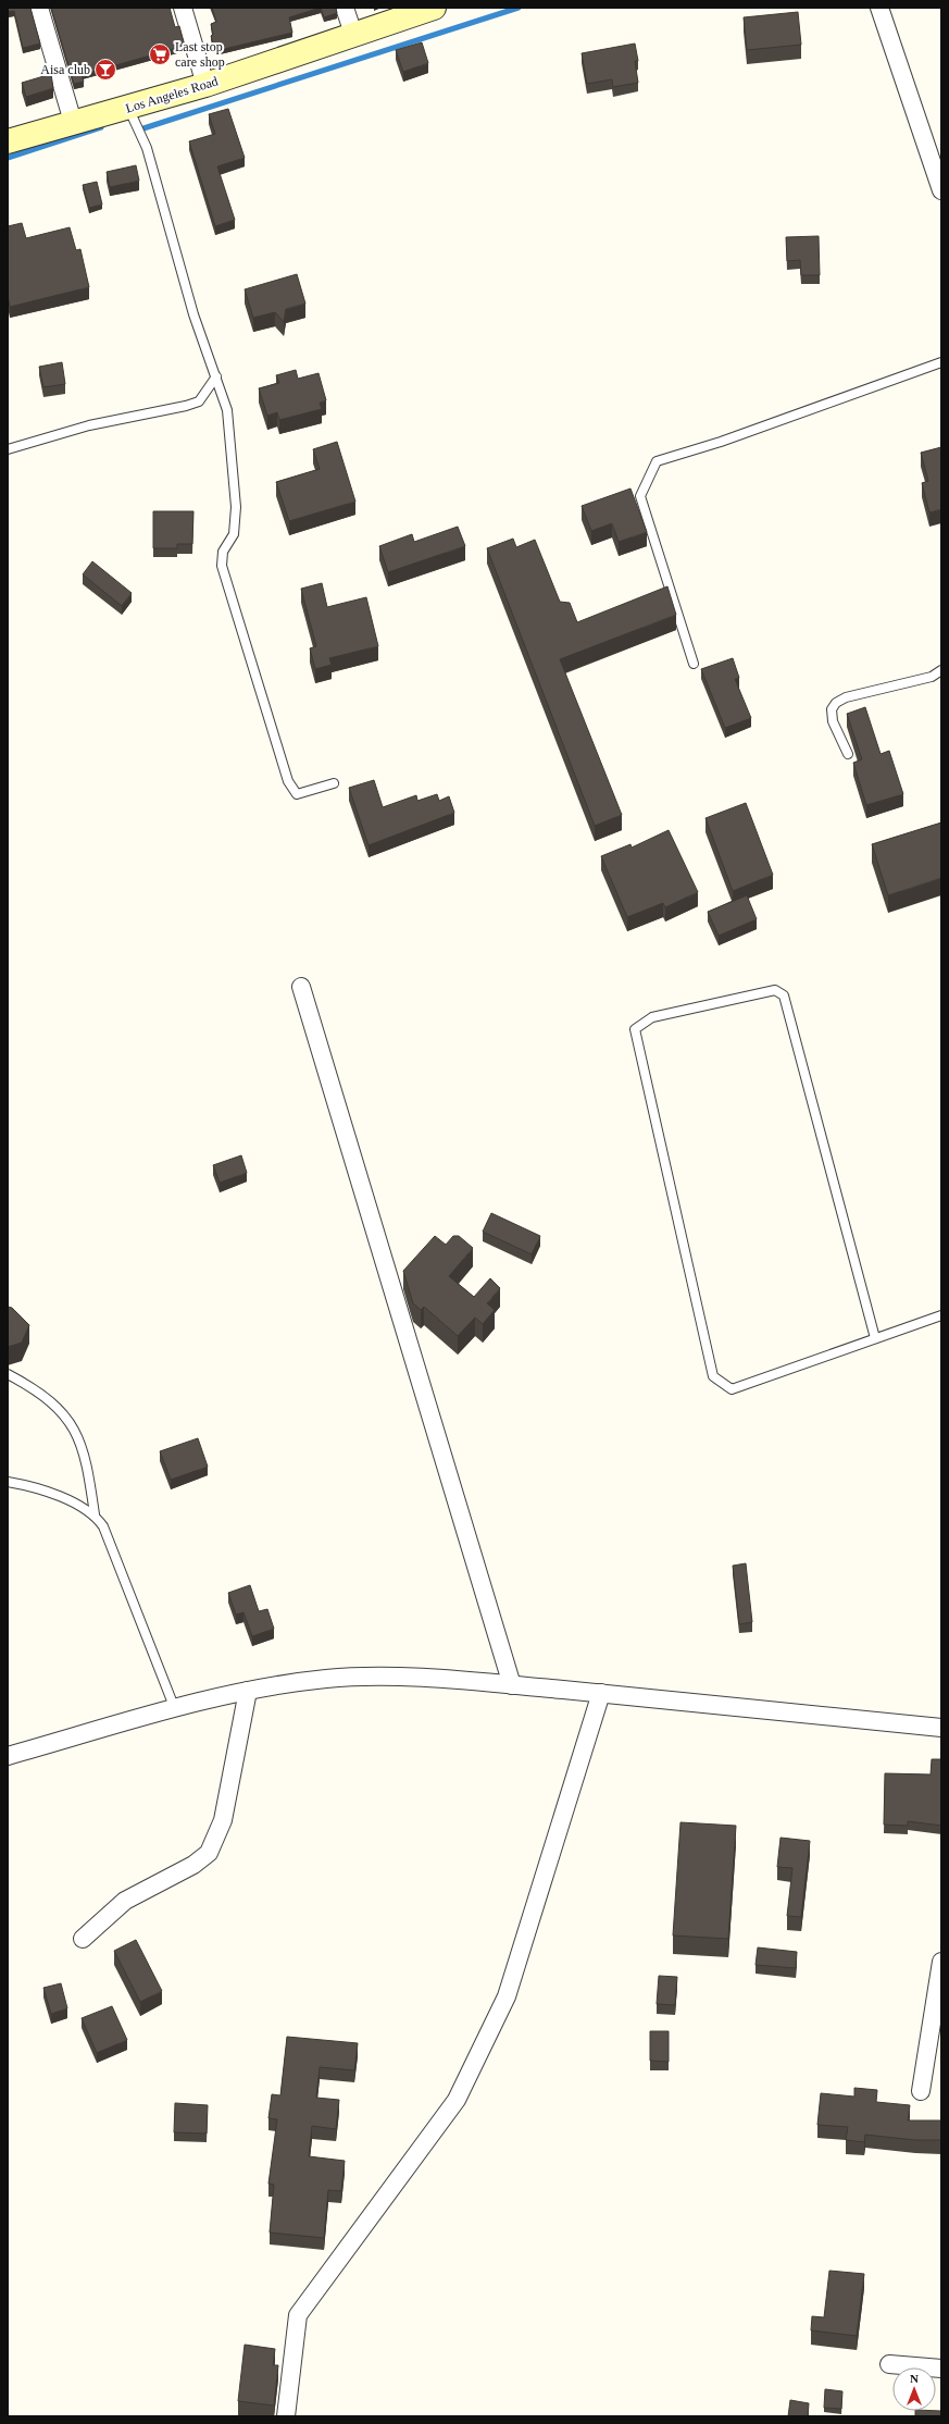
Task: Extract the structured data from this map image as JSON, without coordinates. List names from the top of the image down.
{
  "streets": {
    "main road": ["Los Angeles Road"]
  },
  "places": {
    "supermarket": ["Last stop care shop"],
    "bar": ["Aisa club"]
  },
  "north": "top"
}
